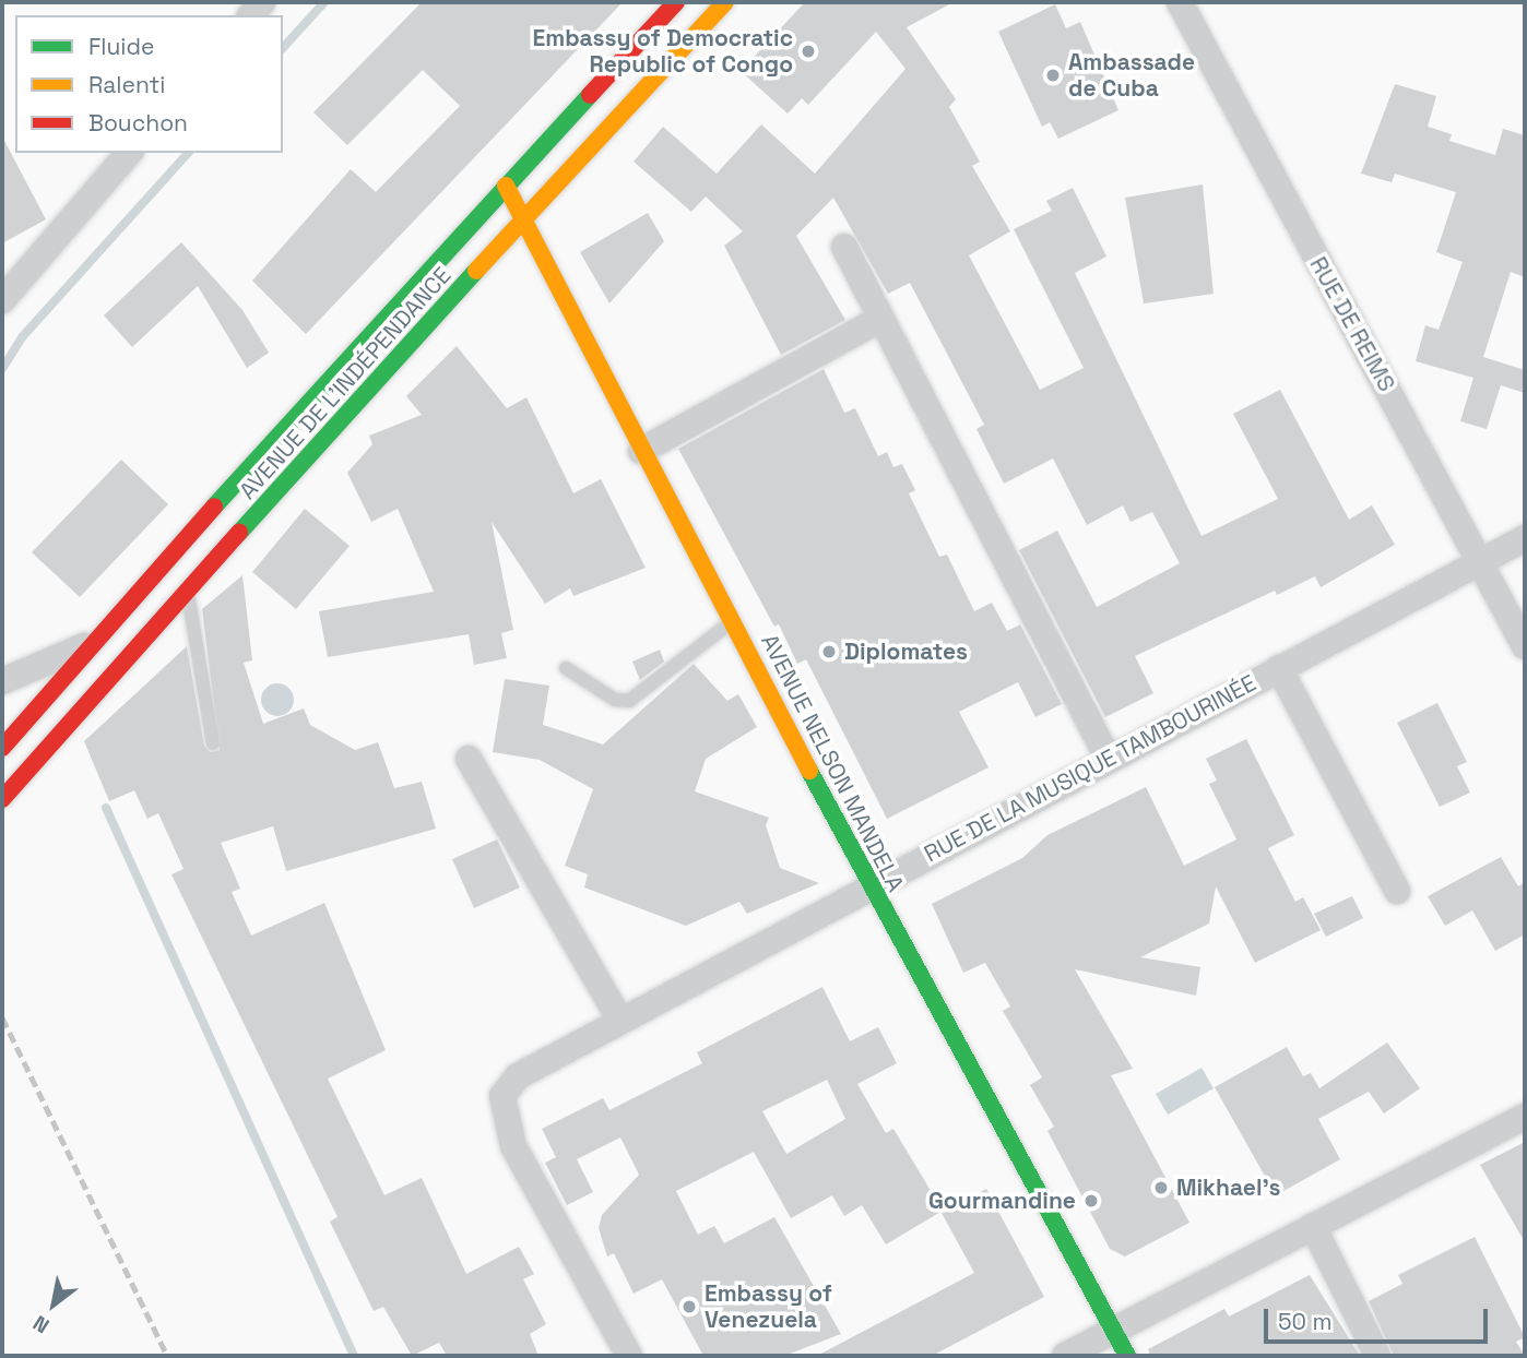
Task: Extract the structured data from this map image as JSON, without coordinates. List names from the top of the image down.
{
  "streets": {
    "main road": ["AVENUE DE L'INDÉPENDANCE", "AVENUE NELSON MANDELA"],
    "street": ["RUE DE REIMS", "RUE DE LA MUSIQUE TAMBOURINÉE"]
  },
  "crossings": [
    ["RUE DE REIMS", "RUE DE LA MUSIQUE TAMBOURINÉE"],
    ["AVENUE DE L'INDÉPENDANCE", "AVENUE NELSON MANDELA"],
    ["AVENUE NELSON MANDELA", "RUE DE LA MUSIQUE TAMBOURINÉE"]
  ],
  "places": [
    "Embassy of Democratic Republic of Congo",
    "Ambassade de Cuba",
    "Diplomates",
    "Mikhael's",
    "Gourmandine",
    "Embassy of Venezuela"
  ],
  "legend": ["Fluide", "Ralenti", "Bouchon"],
  "scale_bar": "50 m",
  "north": "bottom left"
}
